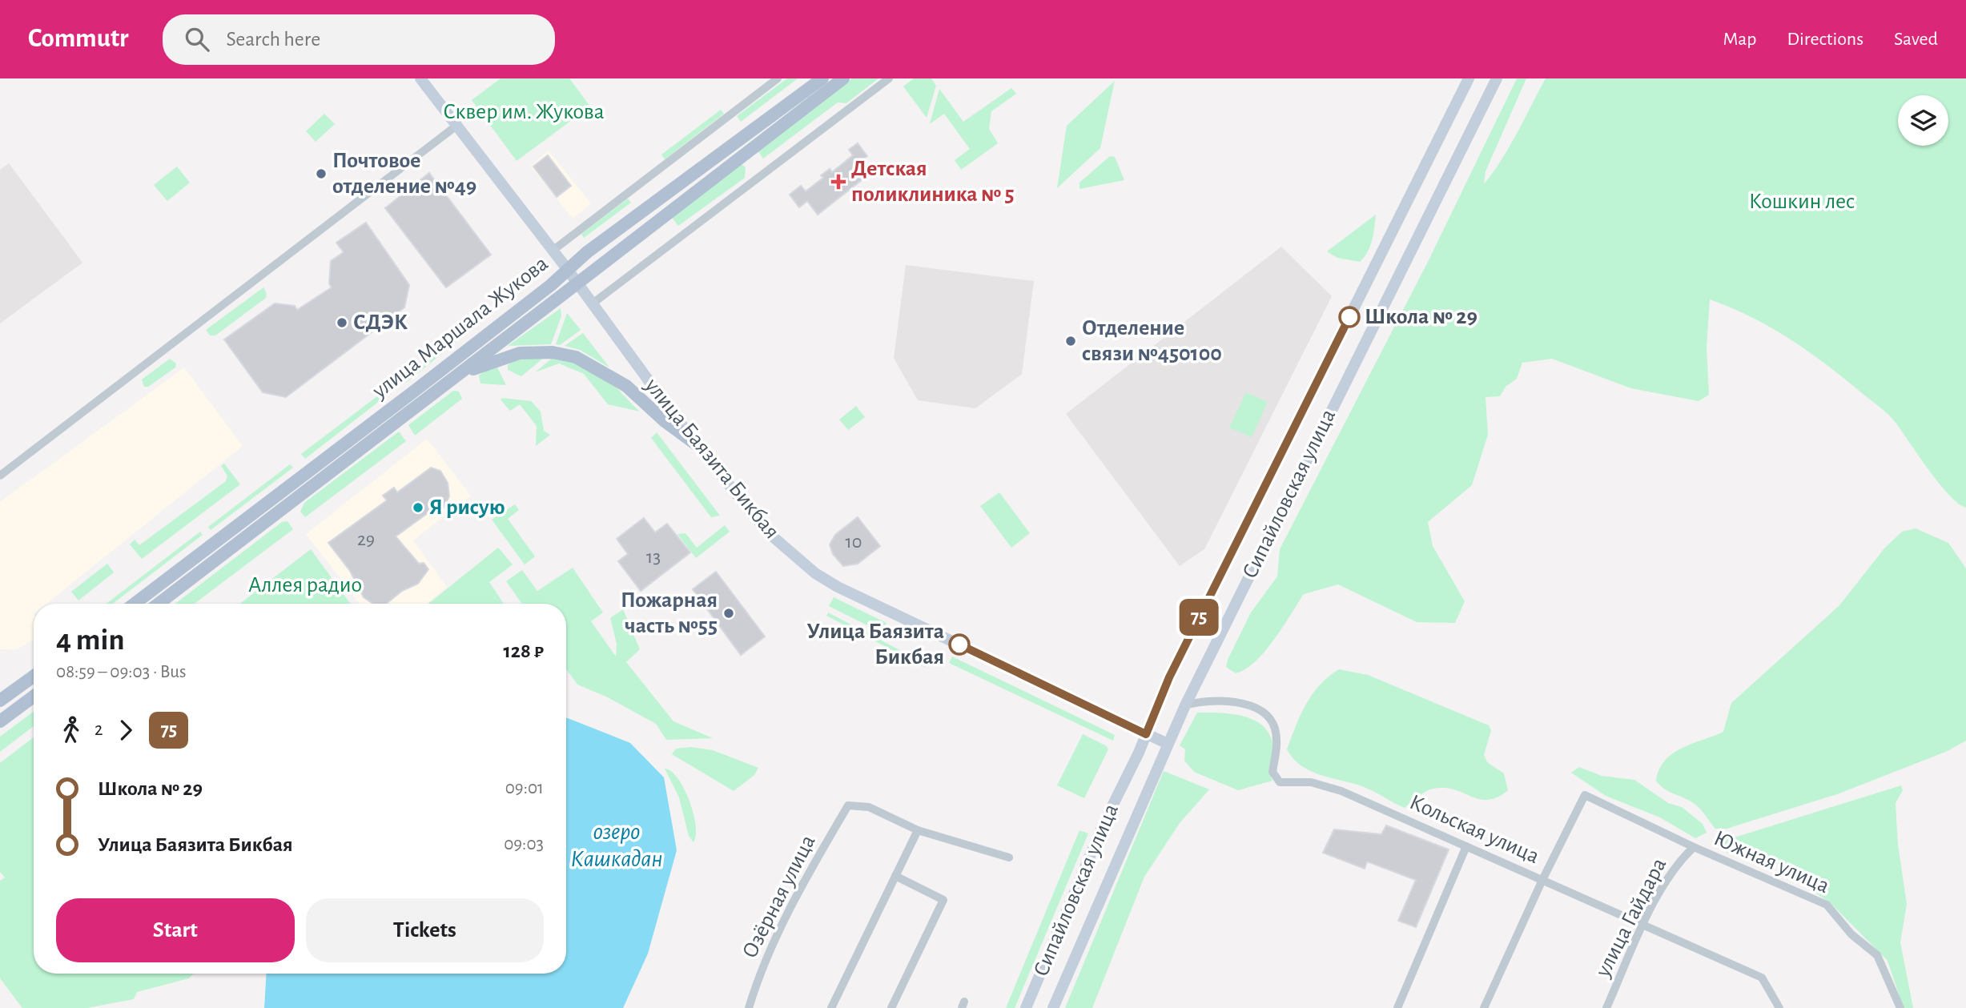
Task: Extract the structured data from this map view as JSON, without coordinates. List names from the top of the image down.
{
  "streets": {
    "main road": ["улица Маршала Жукова", "улица Баязита Бикбая", "Сипайловская улица"],
    "street": [
      "Кольская улица",
      "Южная улица",
      "Озёрная улица",
      "улица Гайдара"
    ]
  },
  "crossings": [
    ["улица Маршала Жукова", "улица Баязита Бикбая"],
    ["улица Баязита Бикбая", "Сипайловская улица"],
    ["Сипайловская улица", "Кольская улица"],
    ["Кольская улица", "Южная улица"],
    ["Кольская улица", "улица Гайдара"],
    ["Южная улица", "улица Гайдара"]
  ],
  "water": ["озеро Кашкадан"],
  "parks": ["Сквер им. Жукова", "Кошкин лес", "Аллея радио"],
  "places": {
    "other": [
      "Почтовое отделение №49",
      "Школа № 29",
      "СДЭК",
      "Отделение связи №450100",
      "Я рисую",
      "Пожарная часть №55",
      "Улица Баязита Бикбая"
    ],
    "health": ["Детская поликлиника № 5"]
  },
  "lines": ["bus line 75"],
  "house_numbers": ["29", "10", "13"],
  "page": {
    "header": "Commutr",
    "search": "Search here",
    "nav": ["Map", "Directions", "Saved"],
    "on_map": "75",
    "heading": ["4 min", "08:59 – 09:03 · Bus", "128 ₽"],
    "legs": ["2", "75"],
    "list": [
      {
        "name": "Школа № 29",
        "value": "09:01"
      },
      {
        "name": "Улица Баязита Бикбая",
        "value": "09:03"
      }
    ],
    "buttons": ["Start", "Tickets"]
  }
}
